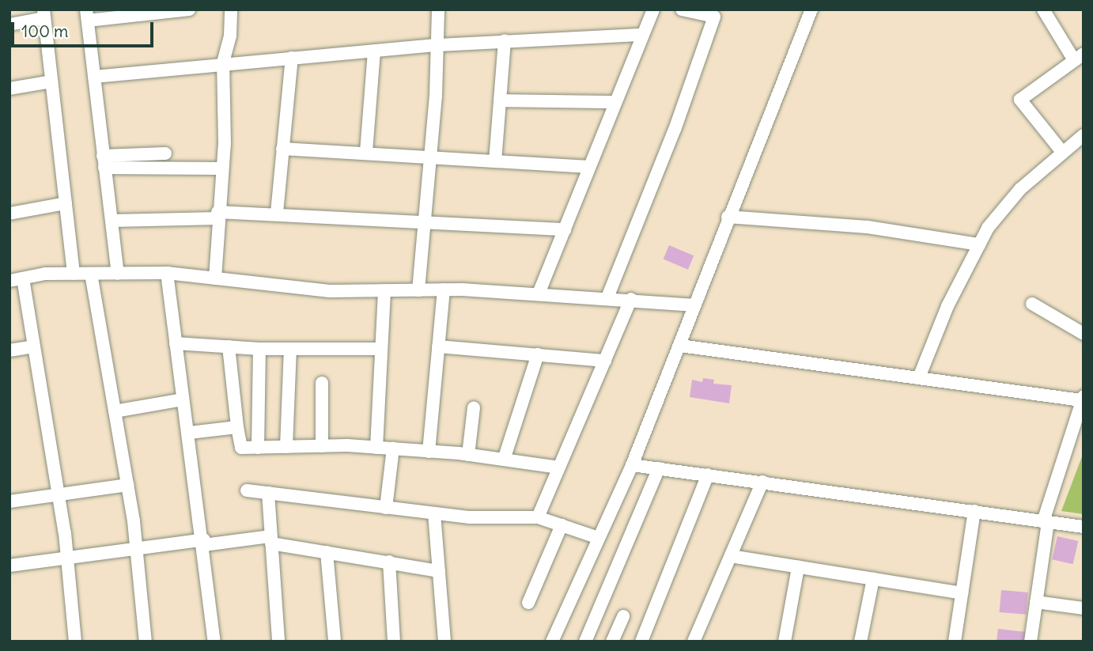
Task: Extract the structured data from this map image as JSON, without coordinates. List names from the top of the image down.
{
  "scale_bar": "100 m"
}
